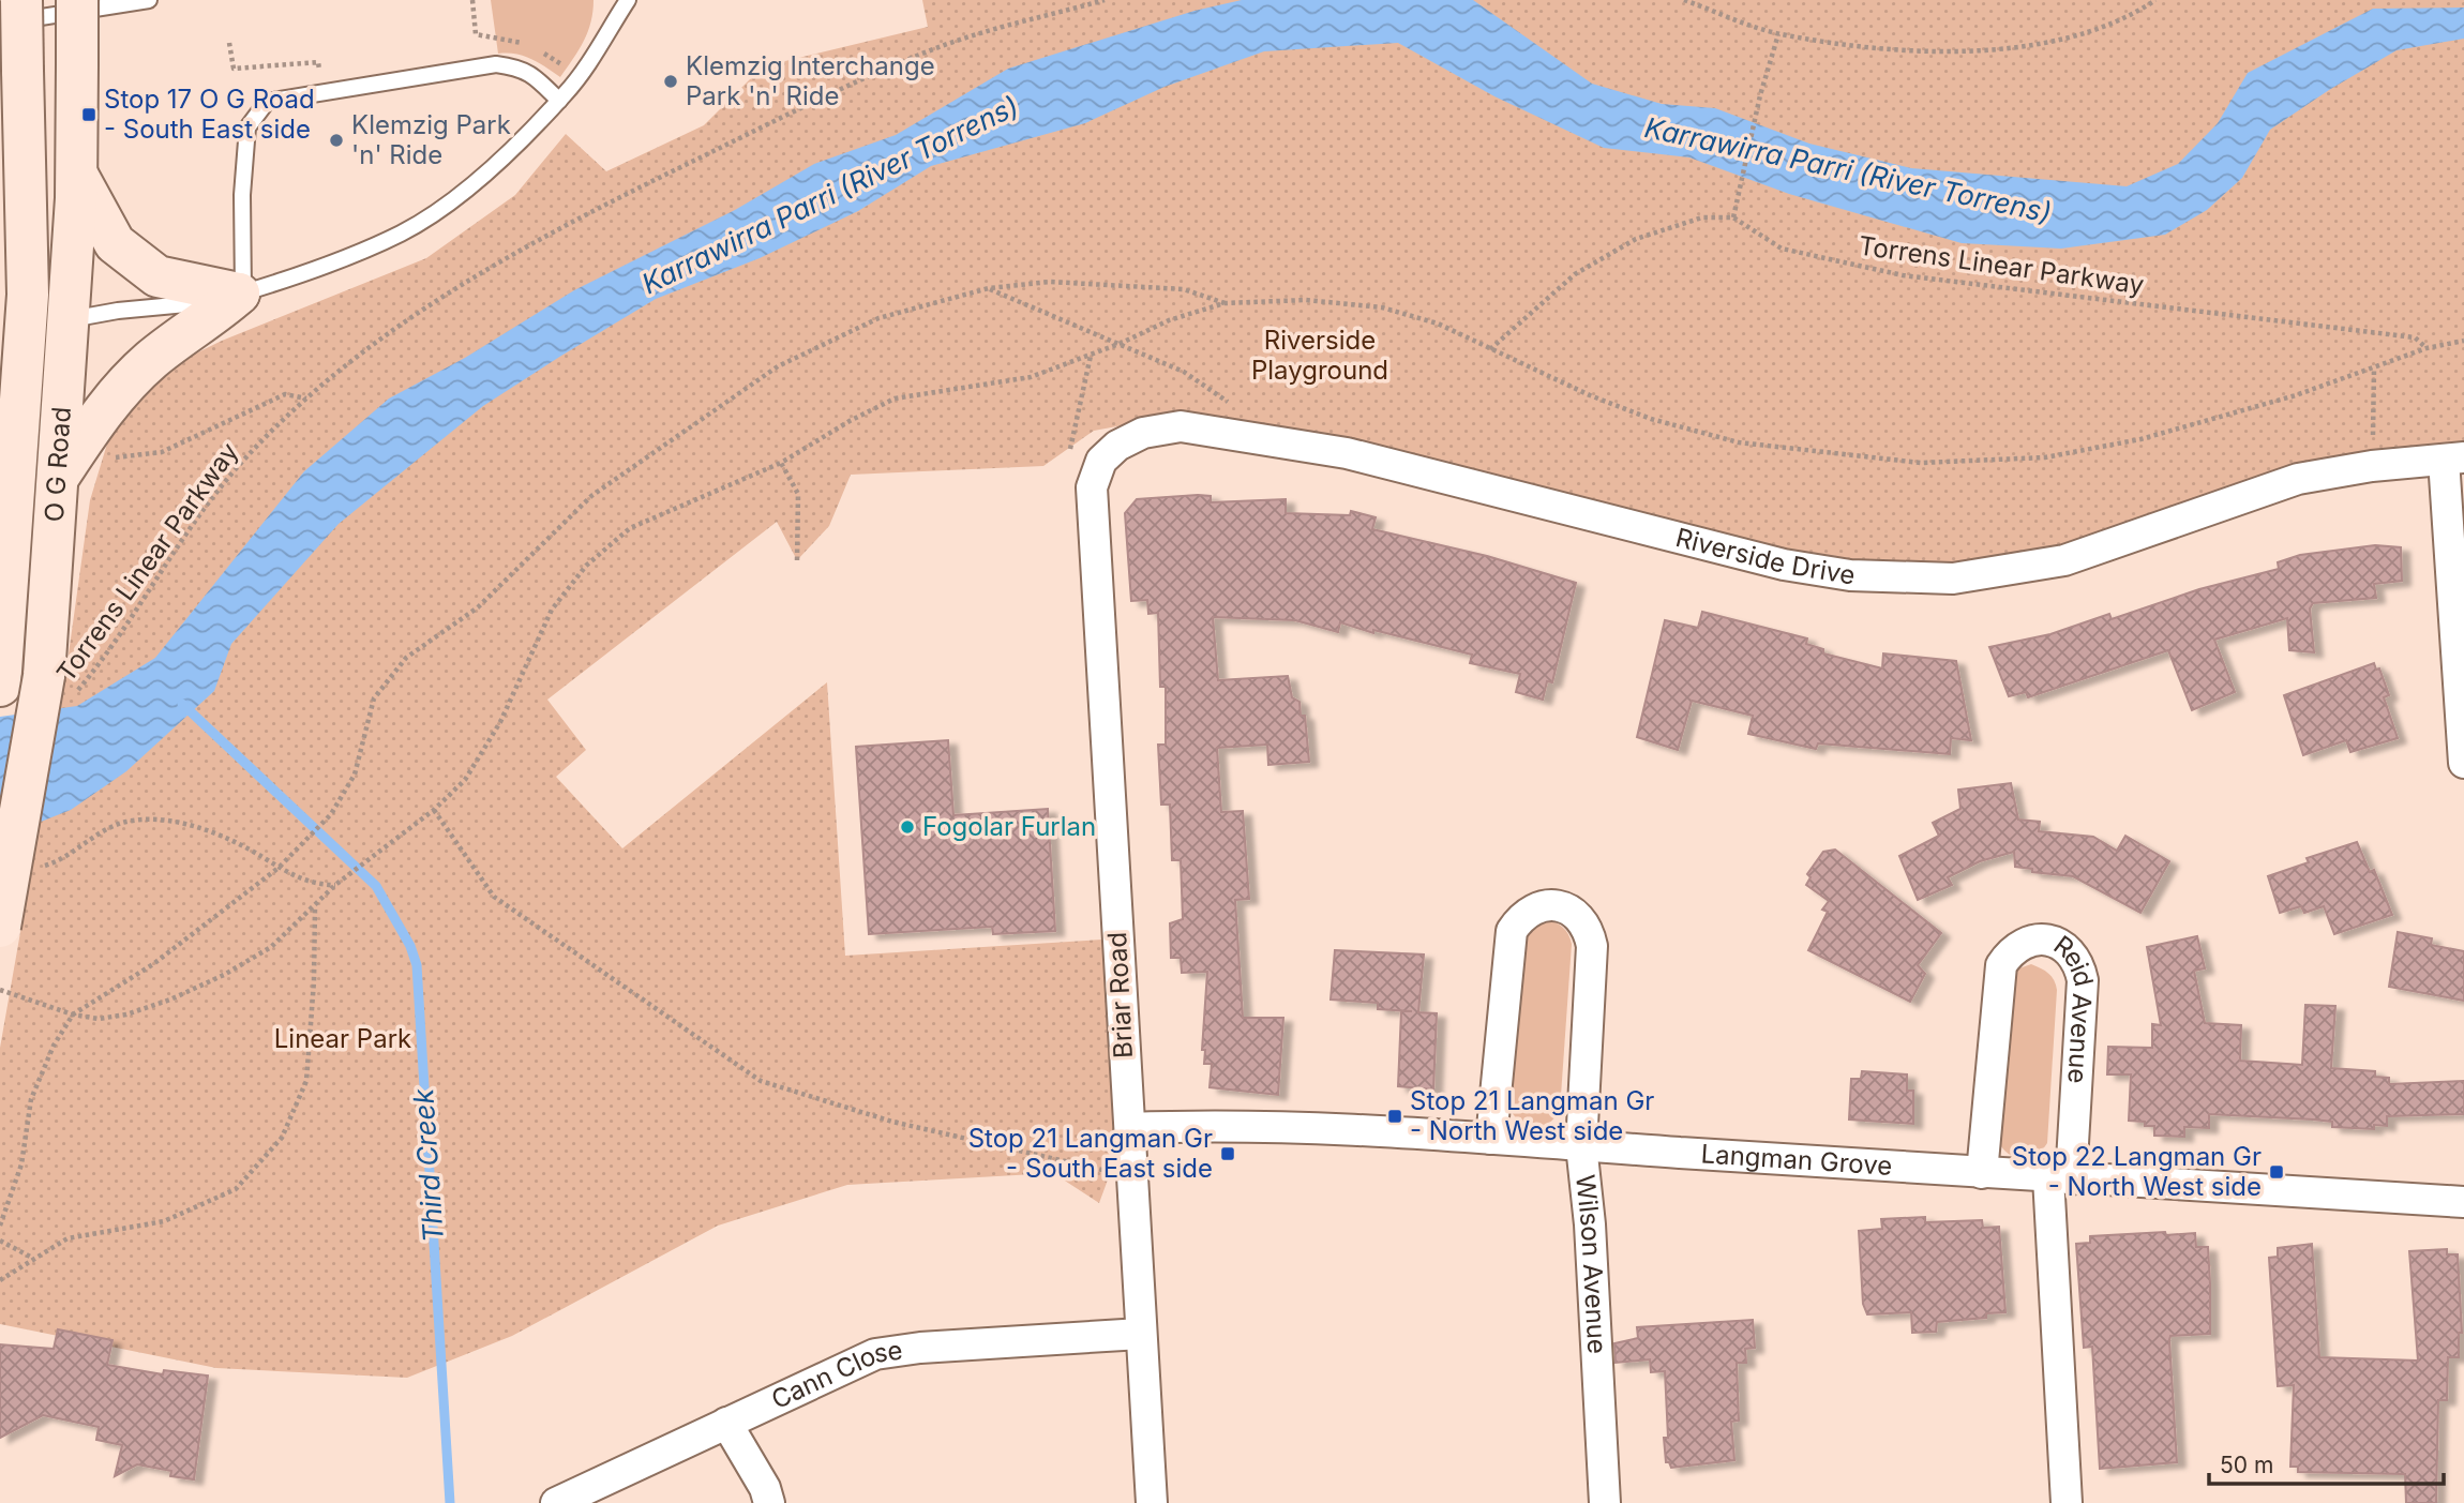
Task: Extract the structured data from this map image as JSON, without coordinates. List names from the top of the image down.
{
  "streets": {
    "main road": ["O G Road"],
    "street": [
      "Riverside Drive",
      "Briar Road",
      "Reid Avenue",
      "Langman Grove",
      "Wilson Avenue",
      "Cann Close"
    ],
    "path": ["Torrens Linear Parkway"]
  },
  "crossings": [
    ["Torrens Linear Parkway", "O G Road"],
    ["Riverside Drive", "Briar Road"],
    ["Briar Road", "Langman Grove"],
    ["Briar Road", "Cann Close"],
    ["Reid Avenue", "Langman Grove"],
    ["Langman Grove", "Wilson Avenue"]
  ],
  "water": ["Karrawirra Parri (River Torrens)", "Third Creek"],
  "parks": ["Riverside Playground", "Linear Park"],
  "places": {
    "other": ["Klemzig Interchange Park 'n' Ride", "Klemzig Park 'n' Ride", "Fogolar Furlan"],
    "transit": [
      "Stop 17 O G Road - South East side",
      "Stop 21 Langman Gr - North West side",
      "Stop 21 Langman Gr - South East side",
      "Stop 22 Langman Gr - North West side"
    ]
  },
  "scale_bar": "50 m"
}
